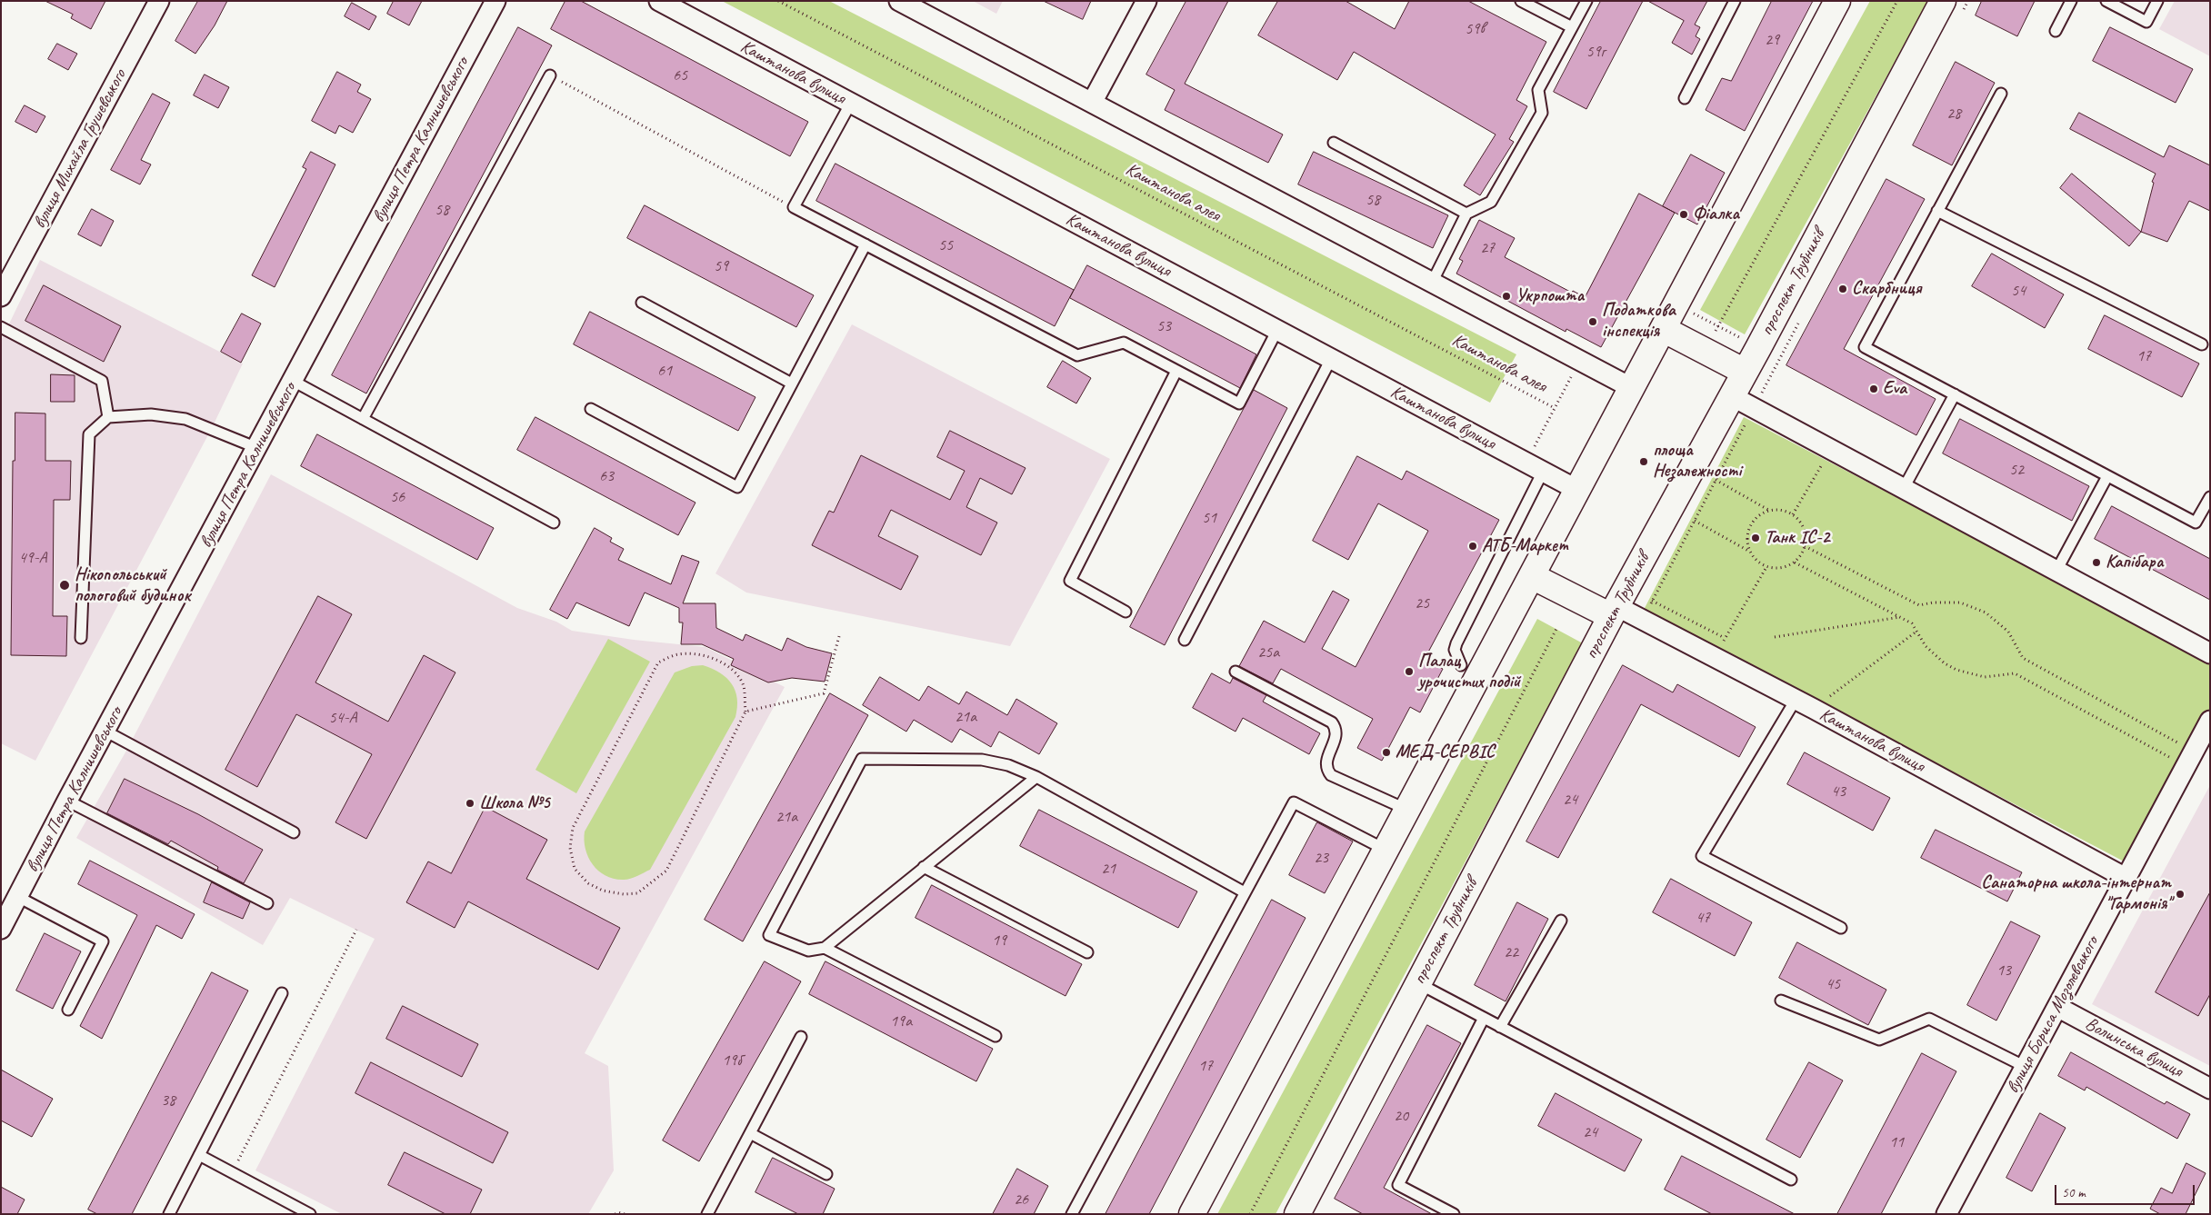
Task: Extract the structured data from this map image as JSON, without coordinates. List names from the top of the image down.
{
  "streets": {
    "main road": ["проспект Трубників"],
    "street": [
      "Каштанова вулиця",
      "вулиця Петра Калнишевського",
      "вулиця Михайла Грушевського",
      "вулиця Бориса Мозолевського",
      "Волинська вулиця"
    ],
    "path": ["Каштанова алея"]
  },
  "crossings": [
    ["Каштанова вулиця", "проспект Трубників"],
    ["Каштанова вулиця", "вулиця Бориса Мозолевського"],
    ["вулиця Бориса Мозолевського", "Волинська вулиця"]
  ],
  "places": [
    "Фіалка",
    "Скарбниця",
    "Укрпошта",
    "Податкова інспекція",
    "Eva",
    "площа Незалежності",
    "Танк ІС-2",
    "АТБ-Маркет",
    "Капібара",
    "Нікопольський пологовий будинок",
    "Палац урочистих подій",
    "МЕД-СЕРВІС",
    "Школа №5",
    "Санаторна школа-інтернат \"Гармонія\""
  ],
  "house_numbers": [
    "59в",
    "29",
    "59г",
    "65",
    "28",
    "58",
    "58",
    "55",
    "27",
    "59",
    "54",
    "53",
    "17",
    "61",
    "52",
    "63",
    "56",
    "51",
    "49-А",
    "25",
    "25а",
    "21а",
    "54-А",
    "43",
    "24",
    "21а",
    "23",
    "21",
    "47",
    "19",
    "22",
    "13",
    "45",
    "19а",
    "19б",
    "17",
    "38",
    "20",
    "24",
    "11",
    "26"
  ],
  "scale_bar": "50 m"
}
